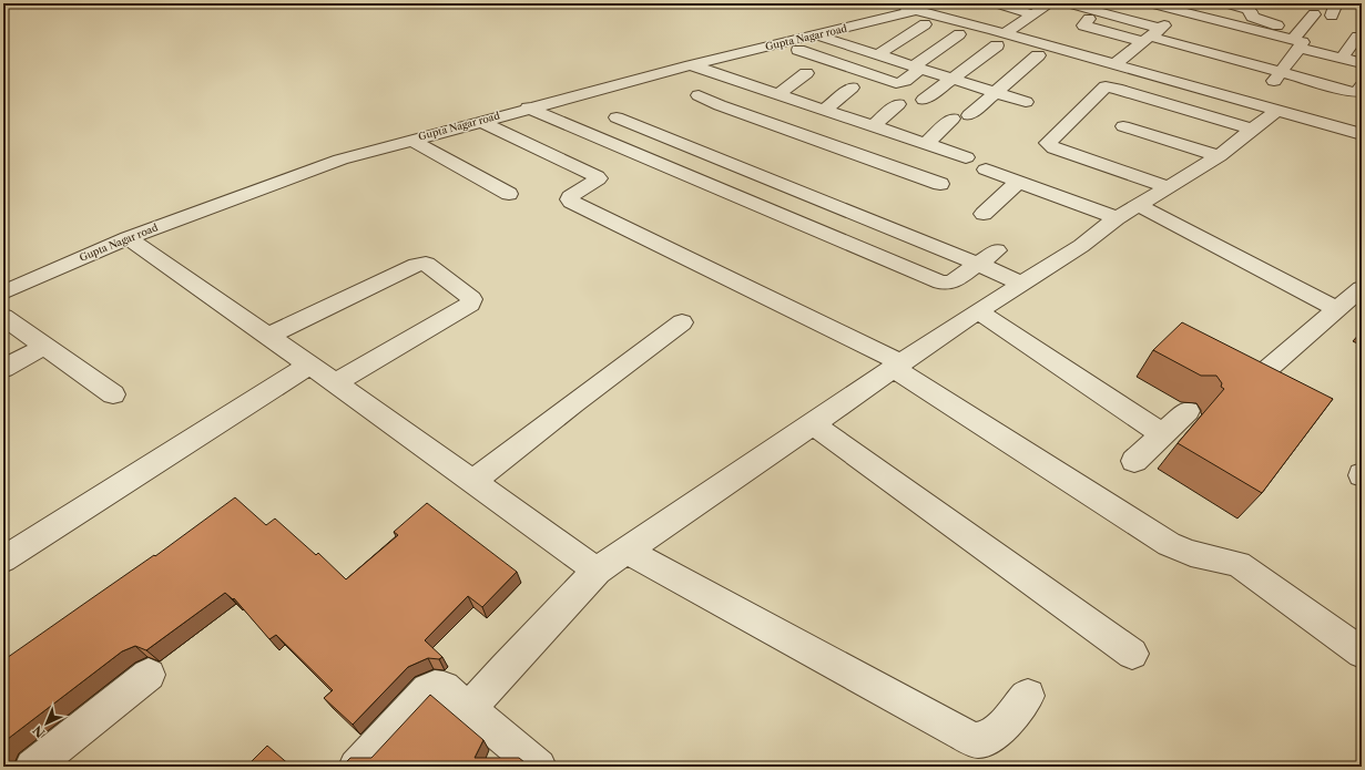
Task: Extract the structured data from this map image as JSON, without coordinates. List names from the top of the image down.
{
  "streets": {
    "street": ["Gupta Nagar road"]
  },
  "north": "bottom left"
}
